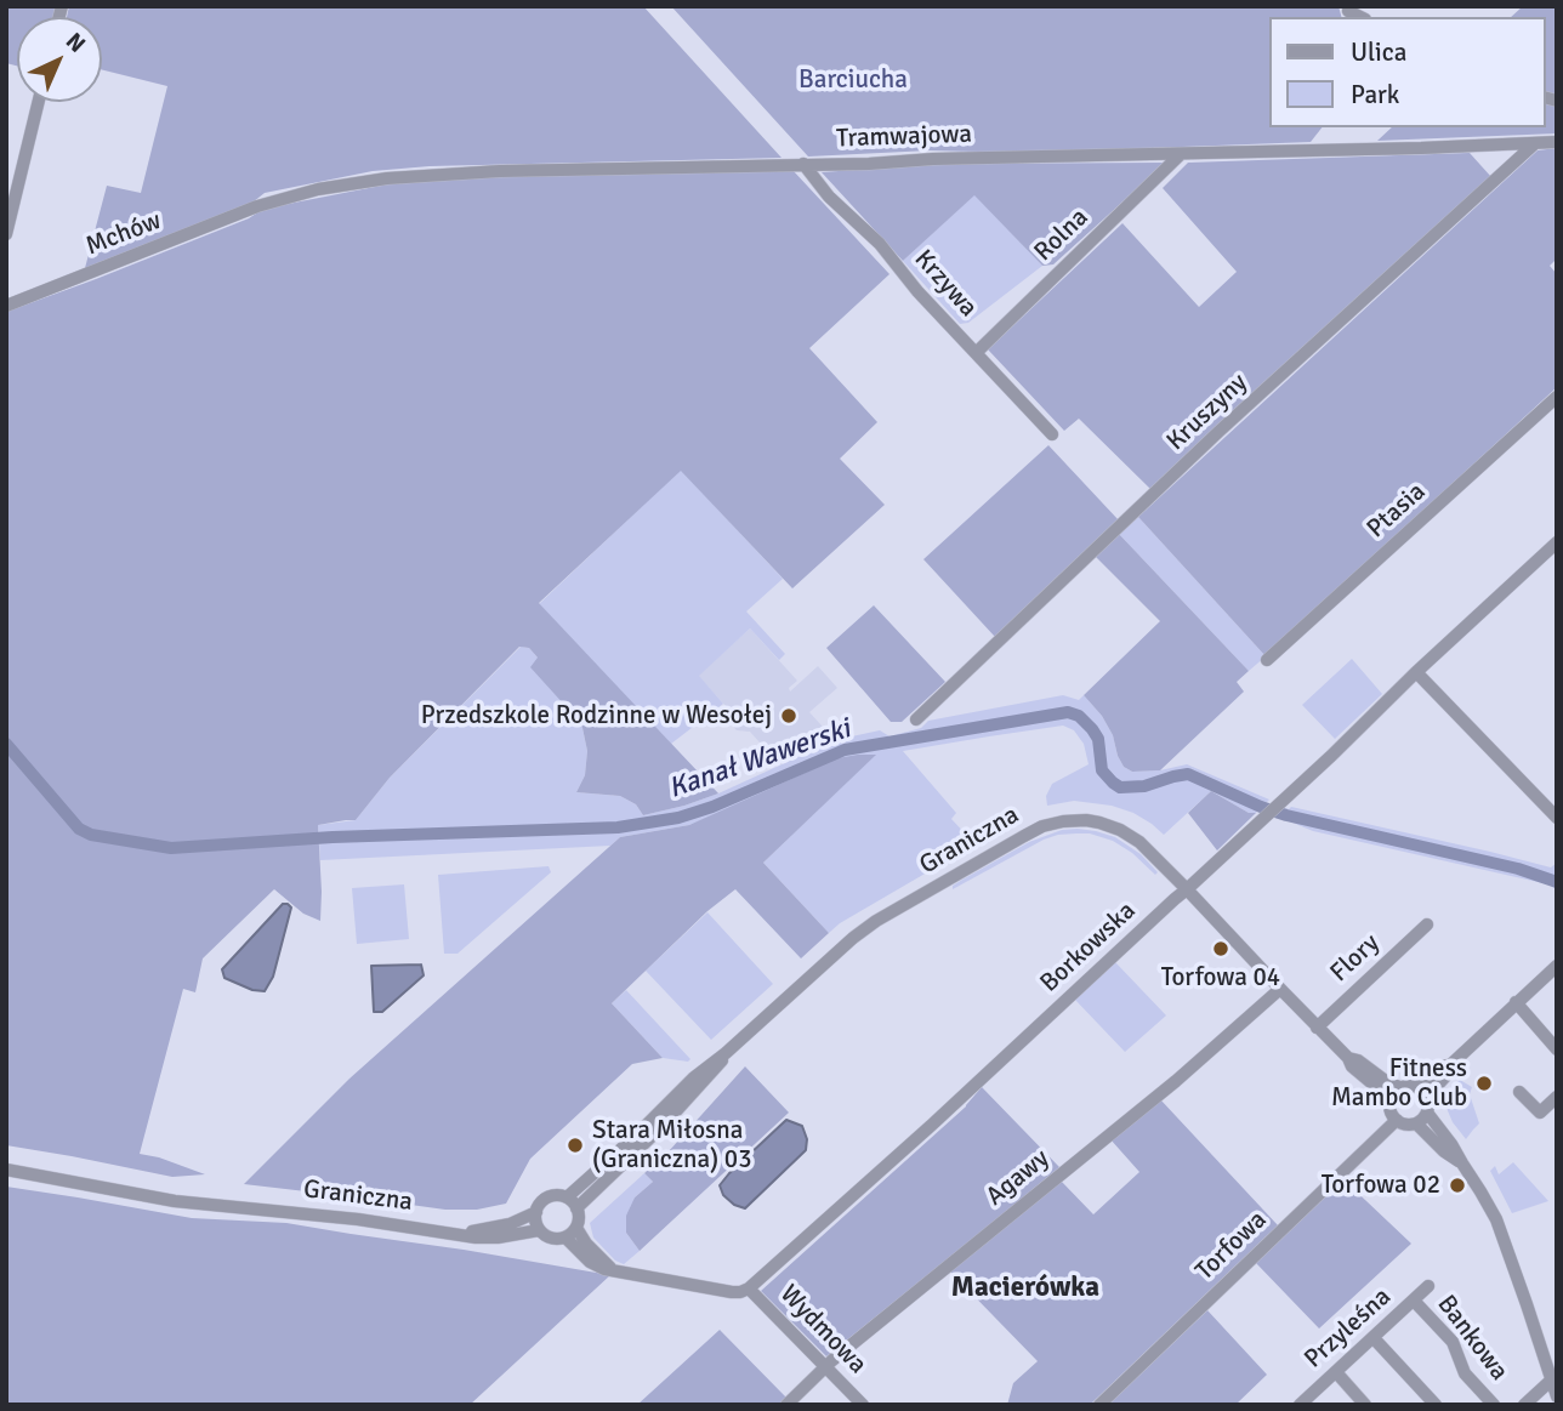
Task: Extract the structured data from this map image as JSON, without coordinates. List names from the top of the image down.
{
  "streets": {
    "street": [
      "Tramwajowa",
      "Mchów",
      "Rolna",
      "Krzywa",
      "Kruszyny",
      "Ptasia",
      "Graniczna",
      "Borkowska",
      "Flory",
      "Agawy",
      "Torfowa",
      "Przyleśna",
      "Wydmowa",
      "Bankowa"
    ]
  },
  "crossings": [
    ["Tramwajowa", "Mchów"],
    ["Tramwajowa", "Rolna"],
    ["Tramwajowa", "Krzywa"],
    ["Tramwajowa", "Kruszyny"],
    ["Rolna", "Krzywa"],
    ["Graniczna", "Borkowska"],
    ["Graniczna", "Flory"],
    ["Graniczna", "Agawy"],
    ["Graniczna", "Torfowa"],
    ["Borkowska", "Wydmowa"],
    ["Agawy", "Wydmowa"],
    ["Przyleśna", "Bankowa"]
  ],
  "districts": ["Macierówka"],
  "water": ["Kanał Wawerski"],
  "parks": ["Barciucha"],
  "places": [
    "Przedszkole Rodzinne w Wesołej",
    "Torfowa 04",
    "Fitness Mambo Club",
    "Stara Miłosna (Graniczna) 03",
    "Torfowa 02"
  ],
  "legend": ["Ulica", "Park"],
  "north": "top right"
}
